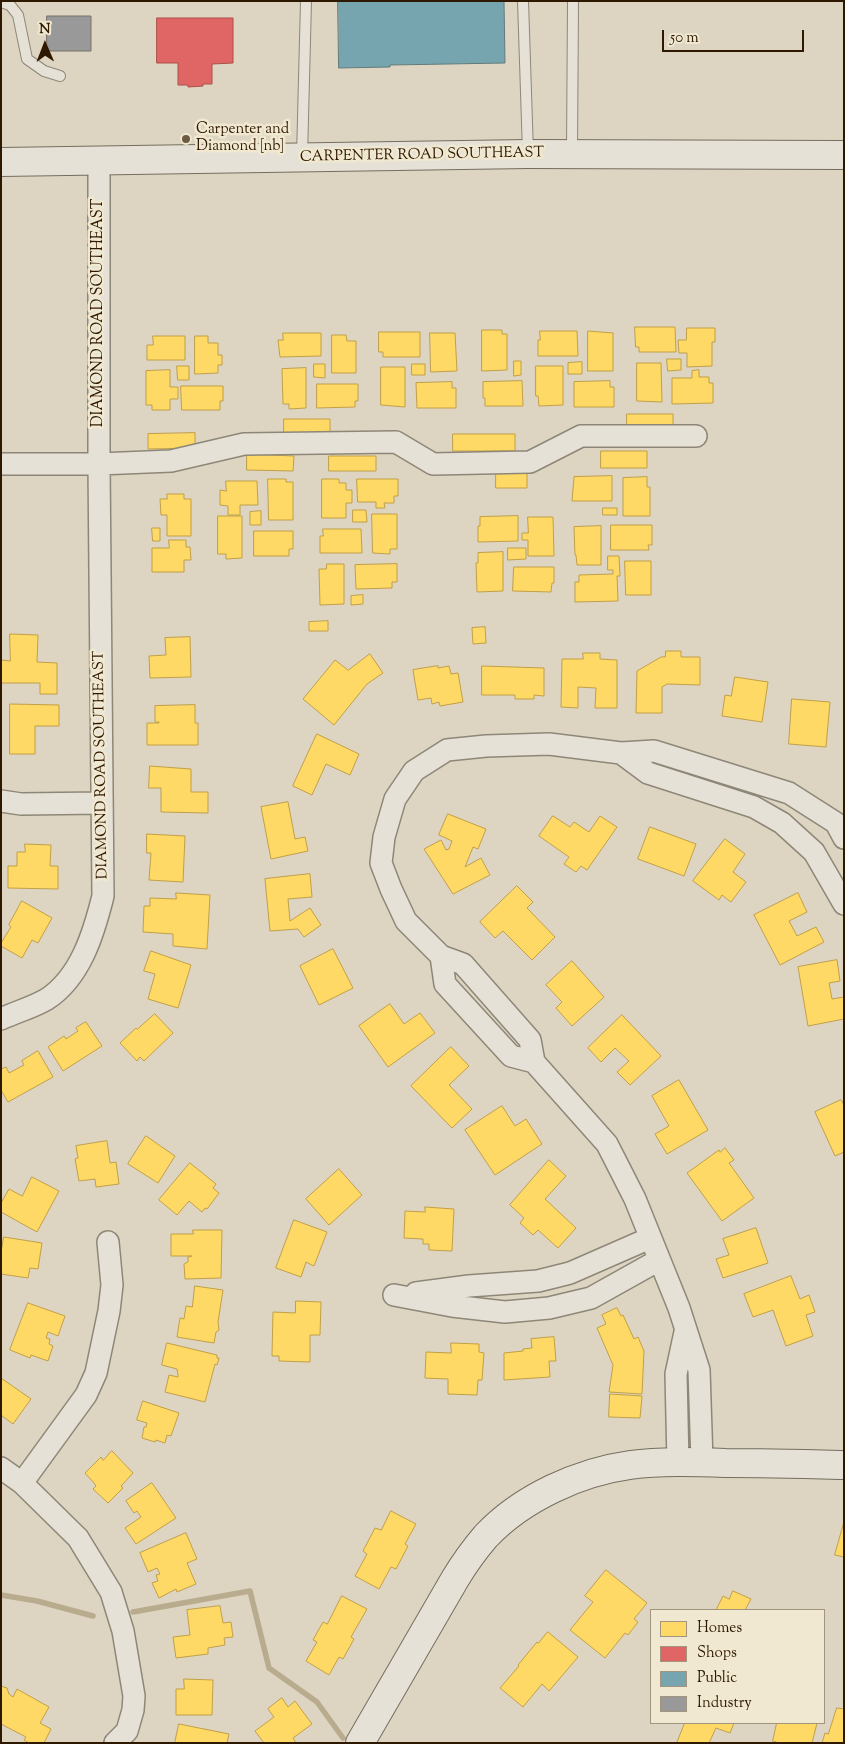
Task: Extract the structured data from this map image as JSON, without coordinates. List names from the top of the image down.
{
  "streets": {
    "street": ["CARPENTER ROAD SOUTHEAST", "DIAMOND ROAD SOUTHEAST"]
  },
  "crossings": [
    ["CARPENTER ROAD SOUTHEAST", "DIAMOND ROAD SOUTHEAST"]
  ],
  "places": ["Carpenter and Diamond [nb]"],
  "legend": [
    "Homes",
    "Shops",
    "Public",
    "Industry"
  ],
  "scale_bar": "50 m",
  "north": "top"
}
